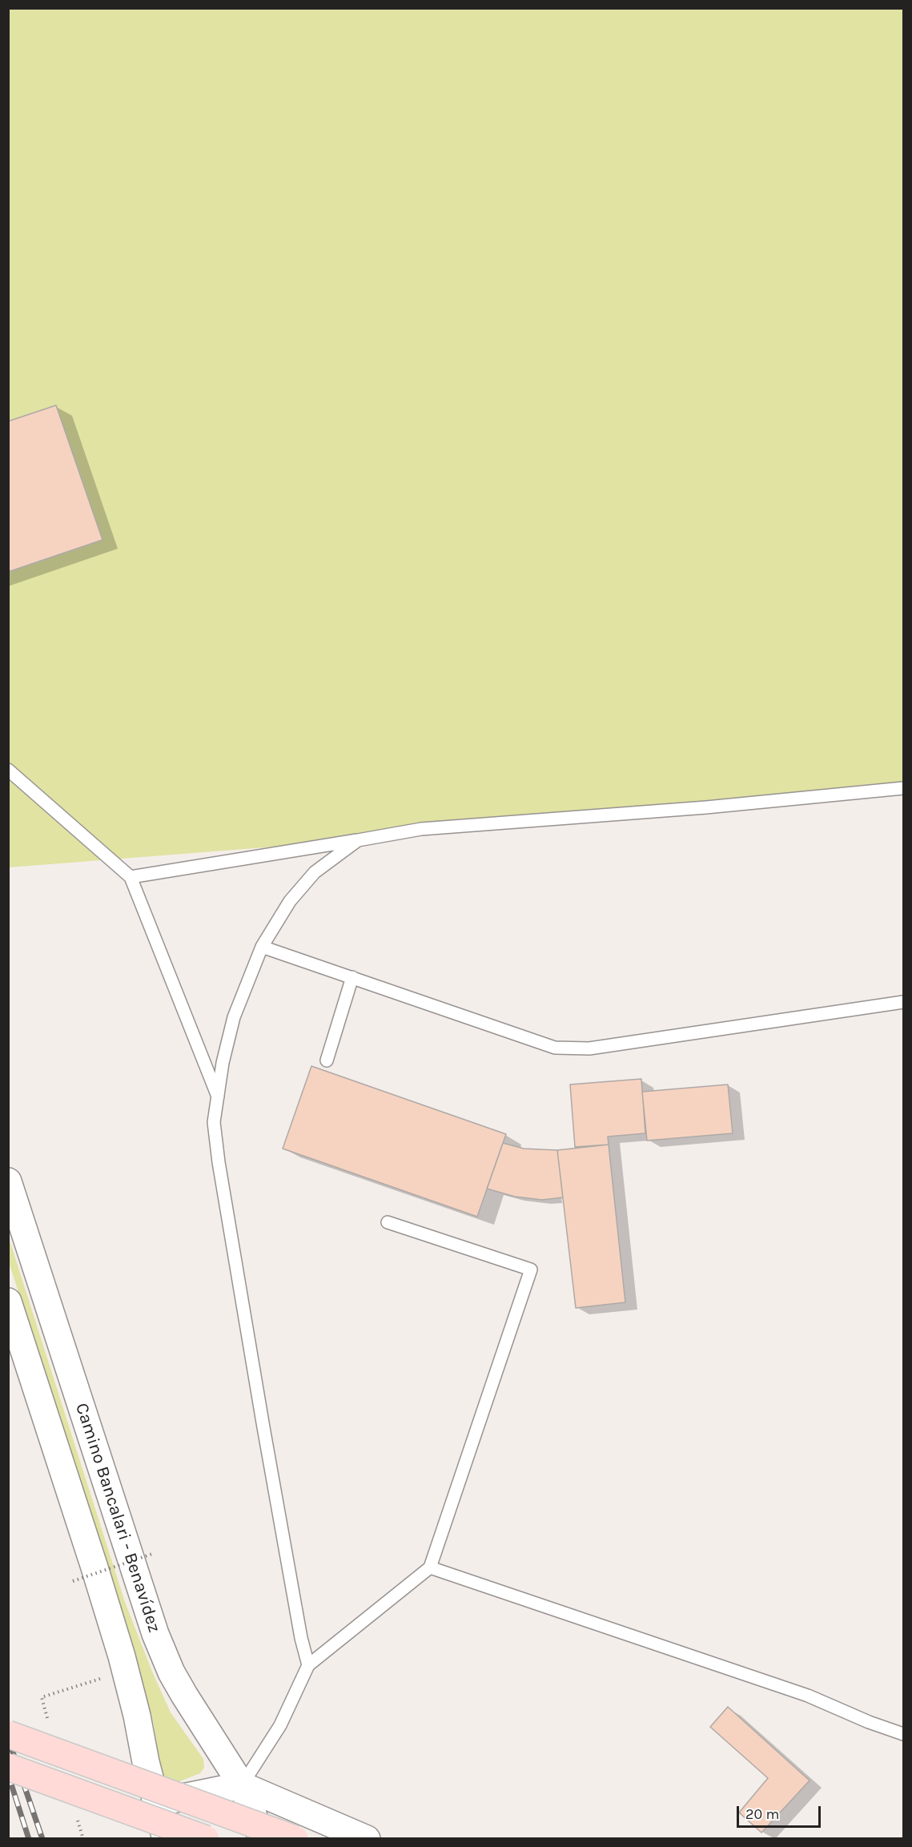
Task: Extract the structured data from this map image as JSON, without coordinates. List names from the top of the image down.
{
  "streets": {
    "main road": ["Camino Bancalari - Benavídez"]
  },
  "scale_bar": "20 m"
}
